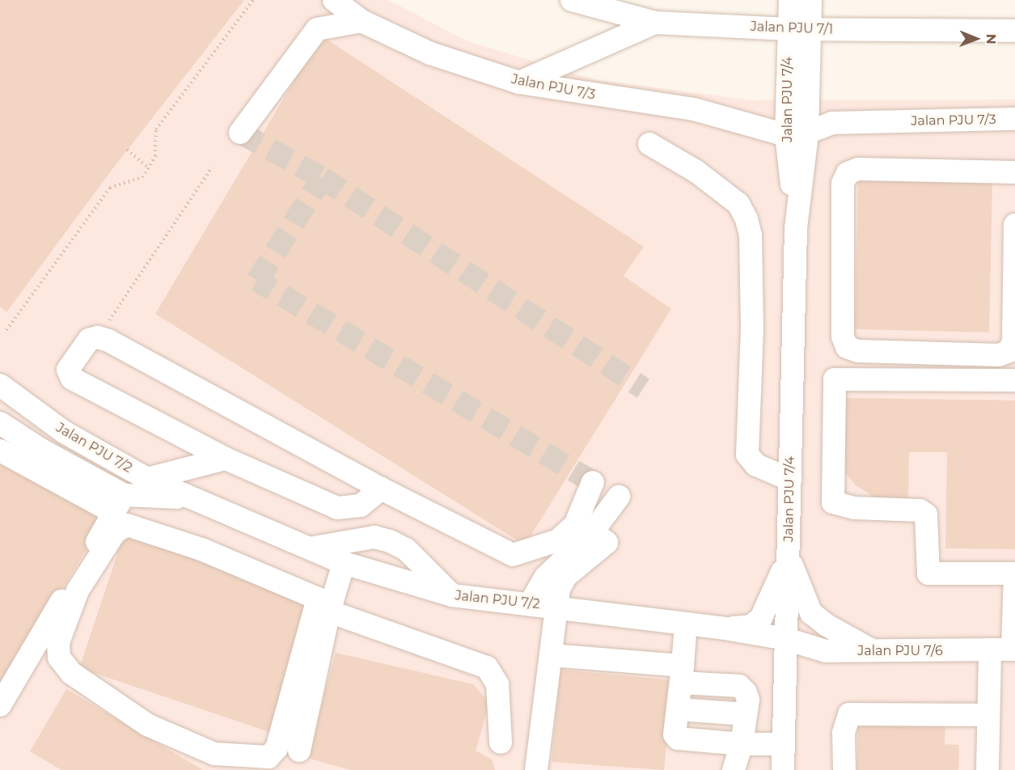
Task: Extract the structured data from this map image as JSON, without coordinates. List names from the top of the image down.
{
  "streets": {
    "street": [
      "Jalan PJU 7/1",
      "Jalan PJU 7/3",
      "Jalan PJU 7/4",
      "Jalan PJU 7/2",
      "Jalan PJU 7/6"
    ]
  },
  "crossings": [
    ["Jalan PJU 7/1", "Jalan PJU 7/4"],
    ["Jalan PJU 7/3", "Jalan PJU 7/4"],
    ["Jalan PJU 7/4", "Jalan PJU 7/2"],
    ["Jalan PJU 7/4", "Jalan PJU 7/6"],
    ["Jalan PJU 7/2", "Jalan PJU 7/6"]
  ],
  "north": "right"
}
